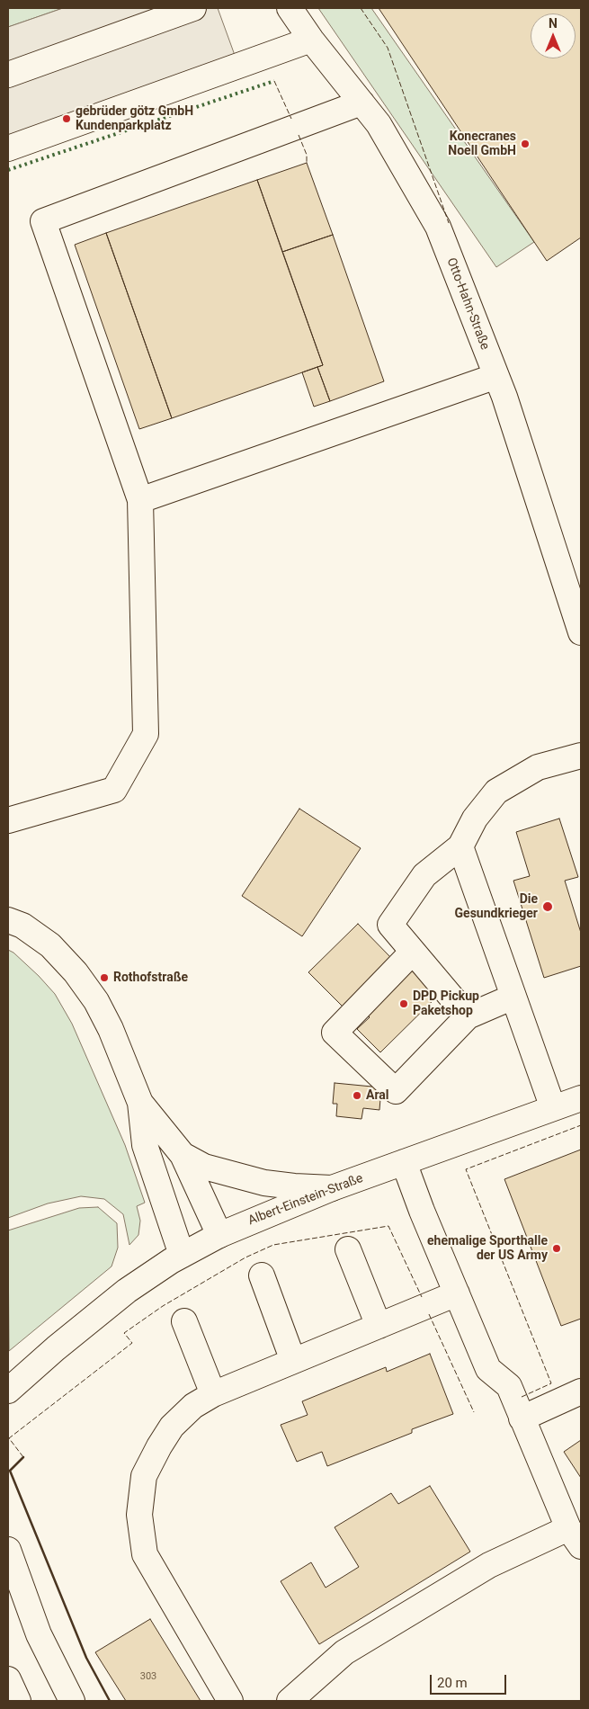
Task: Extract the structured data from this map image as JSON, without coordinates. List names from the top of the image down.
{
  "streets": {
    "main road": ["Otto-Hahn-Straße", "Albert-Einstein-Straße"]
  },
  "places": [
    "gebrüder götz GmbH Kundenparkplatz",
    "Konecranes Noell GmbH",
    "Die Gesundkrieger",
    "Rothofstraße",
    "DPD Pickup Paketshop",
    "Aral",
    "ehemalige Sporthalle der US Army"
  ],
  "house_numbers": ["303"],
  "scale_bar": "20 m",
  "north": "top"
}
